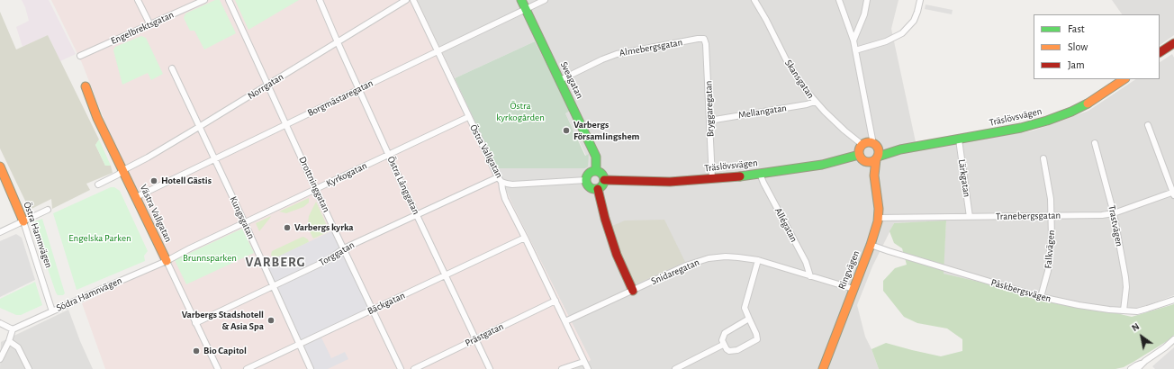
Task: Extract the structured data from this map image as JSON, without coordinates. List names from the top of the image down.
{
  "streets": {
    "street": [
      "Engelbrektsgatan",
      "Almebergsgatan",
      "Skansgatan",
      "Sveagatan",
      "Norrgatan",
      "Borgmästaregatan",
      "Bryggaregatan",
      "Mellangatan",
      "Träslövsvägen",
      "Östra Vallgatan",
      "Kyrkogatan",
      "Lärkgatan",
      "Drottninggatan",
      "Östra Långgatan",
      "Västra Vallgatan",
      "Tranebergsgatan",
      "Kungsgatan",
      "Allégatan",
      "Trastvägen",
      "Östra Hamnvägen",
      "Falkvägen",
      "Torggatan",
      "Ringvägen",
      "Snidaregatan",
      "Påskbergsvägen",
      "Södra Hamnvägen",
      "Bäckgatan",
      "Prästgatan"
    ]
  },
  "crossings": [
    ["Almebergsgatan", "Sveagatan"],
    ["Almebergsgatan", "Bryggaregatan"],
    ["Skansgatan", "Mellangatan"],
    ["Skansgatan", "Träslövsvägen"],
    ["Skansgatan", "Ringvägen"],
    ["Sveagatan", "Borgmästaregatan"],
    ["Sveagatan", "Träslövsvägen"],
    ["Norrgatan", "Drottninggatan"],
    ["Norrgatan", "Östra Långgatan"],
    ["Norrgatan", "Västra Vallgatan"],
    ["Norrgatan", "Kungsgatan"],
    ["Borgmästaregatan", "Östra Vallgatan"],
    ["Borgmästaregatan", "Drottninggatan"],
    ["Borgmästaregatan", "Östra Långgatan"],
    ["Borgmästaregatan", "Västra Vallgatan"],
    ["Borgmästaregatan", "Kungsgatan"],
    ["Bryggaregatan", "Mellangatan"],
    ["Bryggaregatan", "Träslövsvägen"],
    ["Träslövsvägen", "Lärkgatan"],
    ["Träslövsvägen", "Allégatan"],
    ["Träslövsvägen", "Ringvägen"],
    ["Östra Vallgatan", "Kyrkogatan"],
    ["Östra Vallgatan", "Torggatan"],
    ["Östra Vallgatan", "Snidaregatan"],
    ["Östra Vallgatan", "Bäckgatan"],
    ["Östra Vallgatan", "Prästgatan"],
    ["Kyrkogatan", "Drottninggatan"],
    ["Kyrkogatan", "Östra Långgatan"],
    ["Kyrkogatan", "Västra Vallgatan"],
    ["Kyrkogatan", "Kungsgatan"],
    ["Kyrkogatan", "Södra Hamnvägen"],
    ["Lärkgatan", "Tranebergsgatan"],
    ["Drottninggatan", "Torggatan"],
    ["Drottninggatan", "Bäckgatan"],
    ["Östra Långgatan", "Torggatan"],
    ["Östra Långgatan", "Bäckgatan"],
    ["Östra Långgatan", "Prästgatan"],
    ["Västra Vallgatan", "Torggatan"],
    ["Västra Vallgatan", "Södra Hamnvägen"],
    ["Tranebergsgatan", "Trastvägen"],
    ["Tranebergsgatan", "Falkvägen"],
    ["Tranebergsgatan", "Ringvägen"],
    ["Kungsgatan", "Torggatan"],
    ["Kungsgatan", "Bäckgatan"],
    ["Allégatan", "Snidaregatan"],
    ["Trastvägen", "Påskbergsvägen"],
    ["Östra Hamnvägen", "Södra Hamnvägen"],
    ["Falkvägen", "Påskbergsvägen"],
    ["Ringvägen", "Snidaregatan"],
    ["Ringvägen", "Påskbergsvägen"]
  ],
  "districts": ["VARBERG"],
  "parks": ["Östra kyrkogården", "Engelska Parken", "Brunnsparken"],
  "places": [
    "Varbergs Församlingshem",
    "Hotell Gästis",
    "Varbergs kyrka",
    "Varbergs Stadshotell & Asia Spa",
    "Bio Capitol"
  ],
  "legend": ["Fast", "Slow", "Jam"],
  "north": "top left"
}
